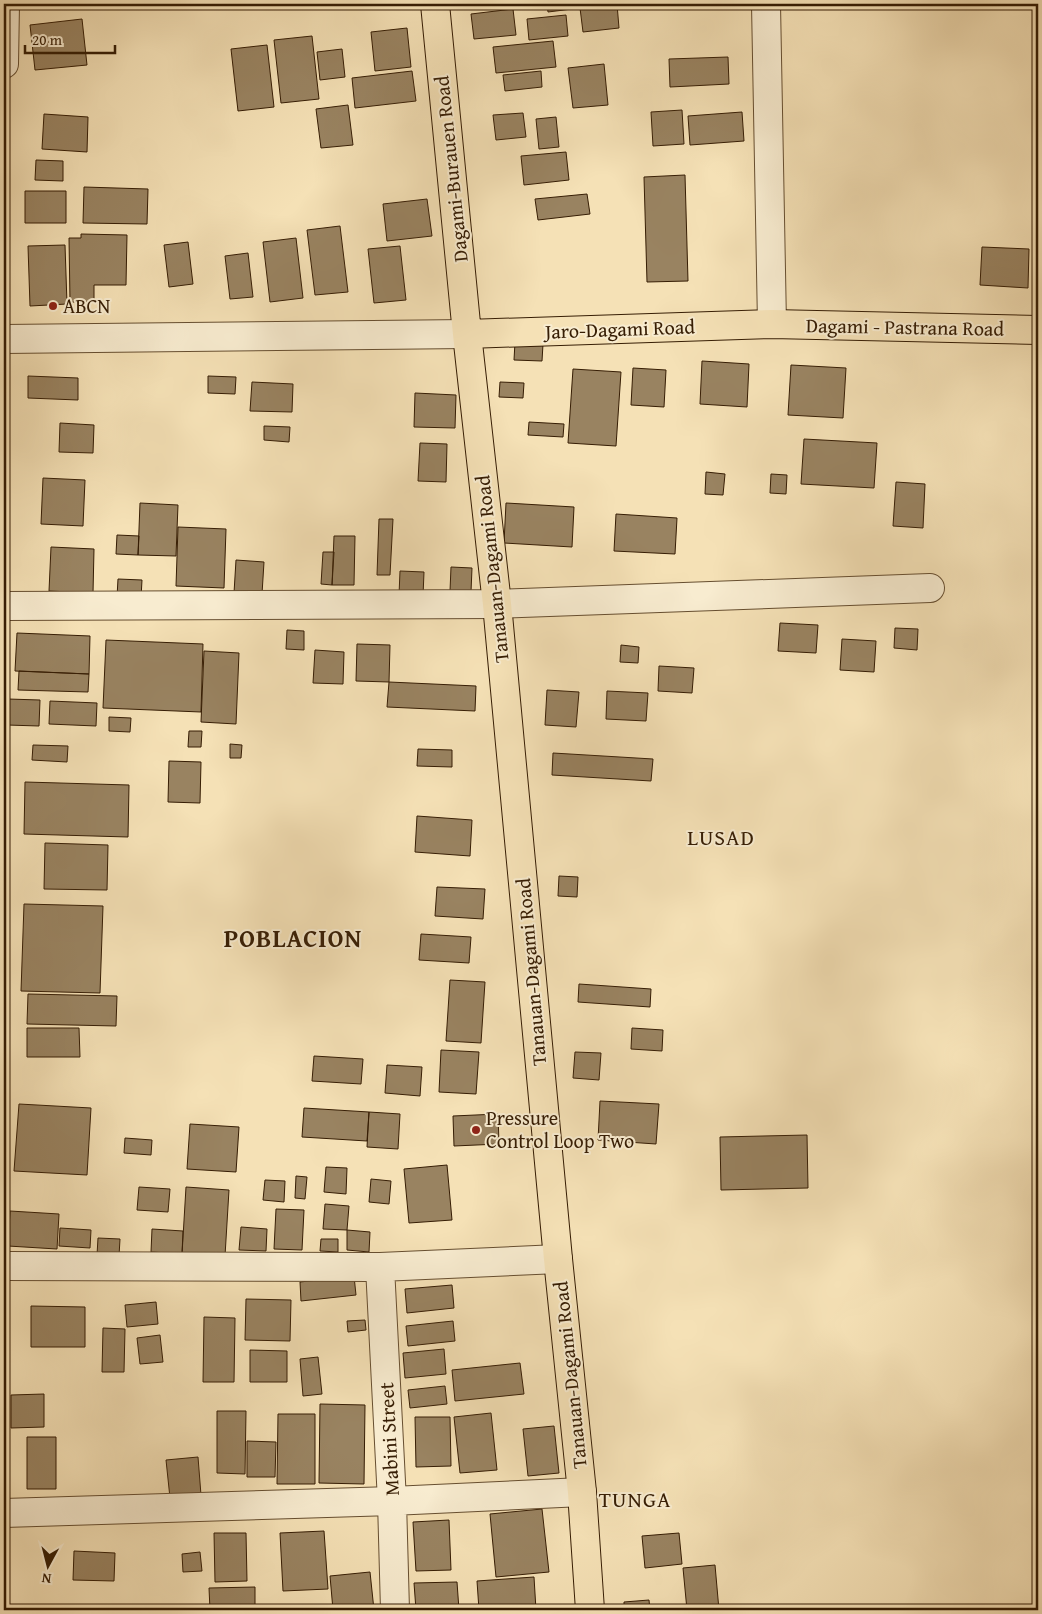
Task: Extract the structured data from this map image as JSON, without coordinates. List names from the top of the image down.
{
  "streets": {
    "main road": [
      "Dagami-Burauen Road",
      "Dagami - Pastrana Road",
      "Jaro-Dagami Road",
      "Tanauan-Dagami Road"
    ],
    "street": ["Mabini Street"]
  },
  "crossings": [
    ["Dagami-Burauen Road", "Jaro-Dagami Road"],
    ["Dagami-Burauen Road", "Tanauan-Dagami Road"],
    ["Dagami - Pastrana Road", "Jaro-Dagami Road"],
    ["Jaro-Dagami Road", "Tanauan-Dagami Road"]
  ],
  "districts": ["LUSAD", "POBLACION", "TUNGA"],
  "places": ["ABCN", "Pressure Control Loop Two"],
  "scale_bar": "20 m",
  "north": "bottom"
}
